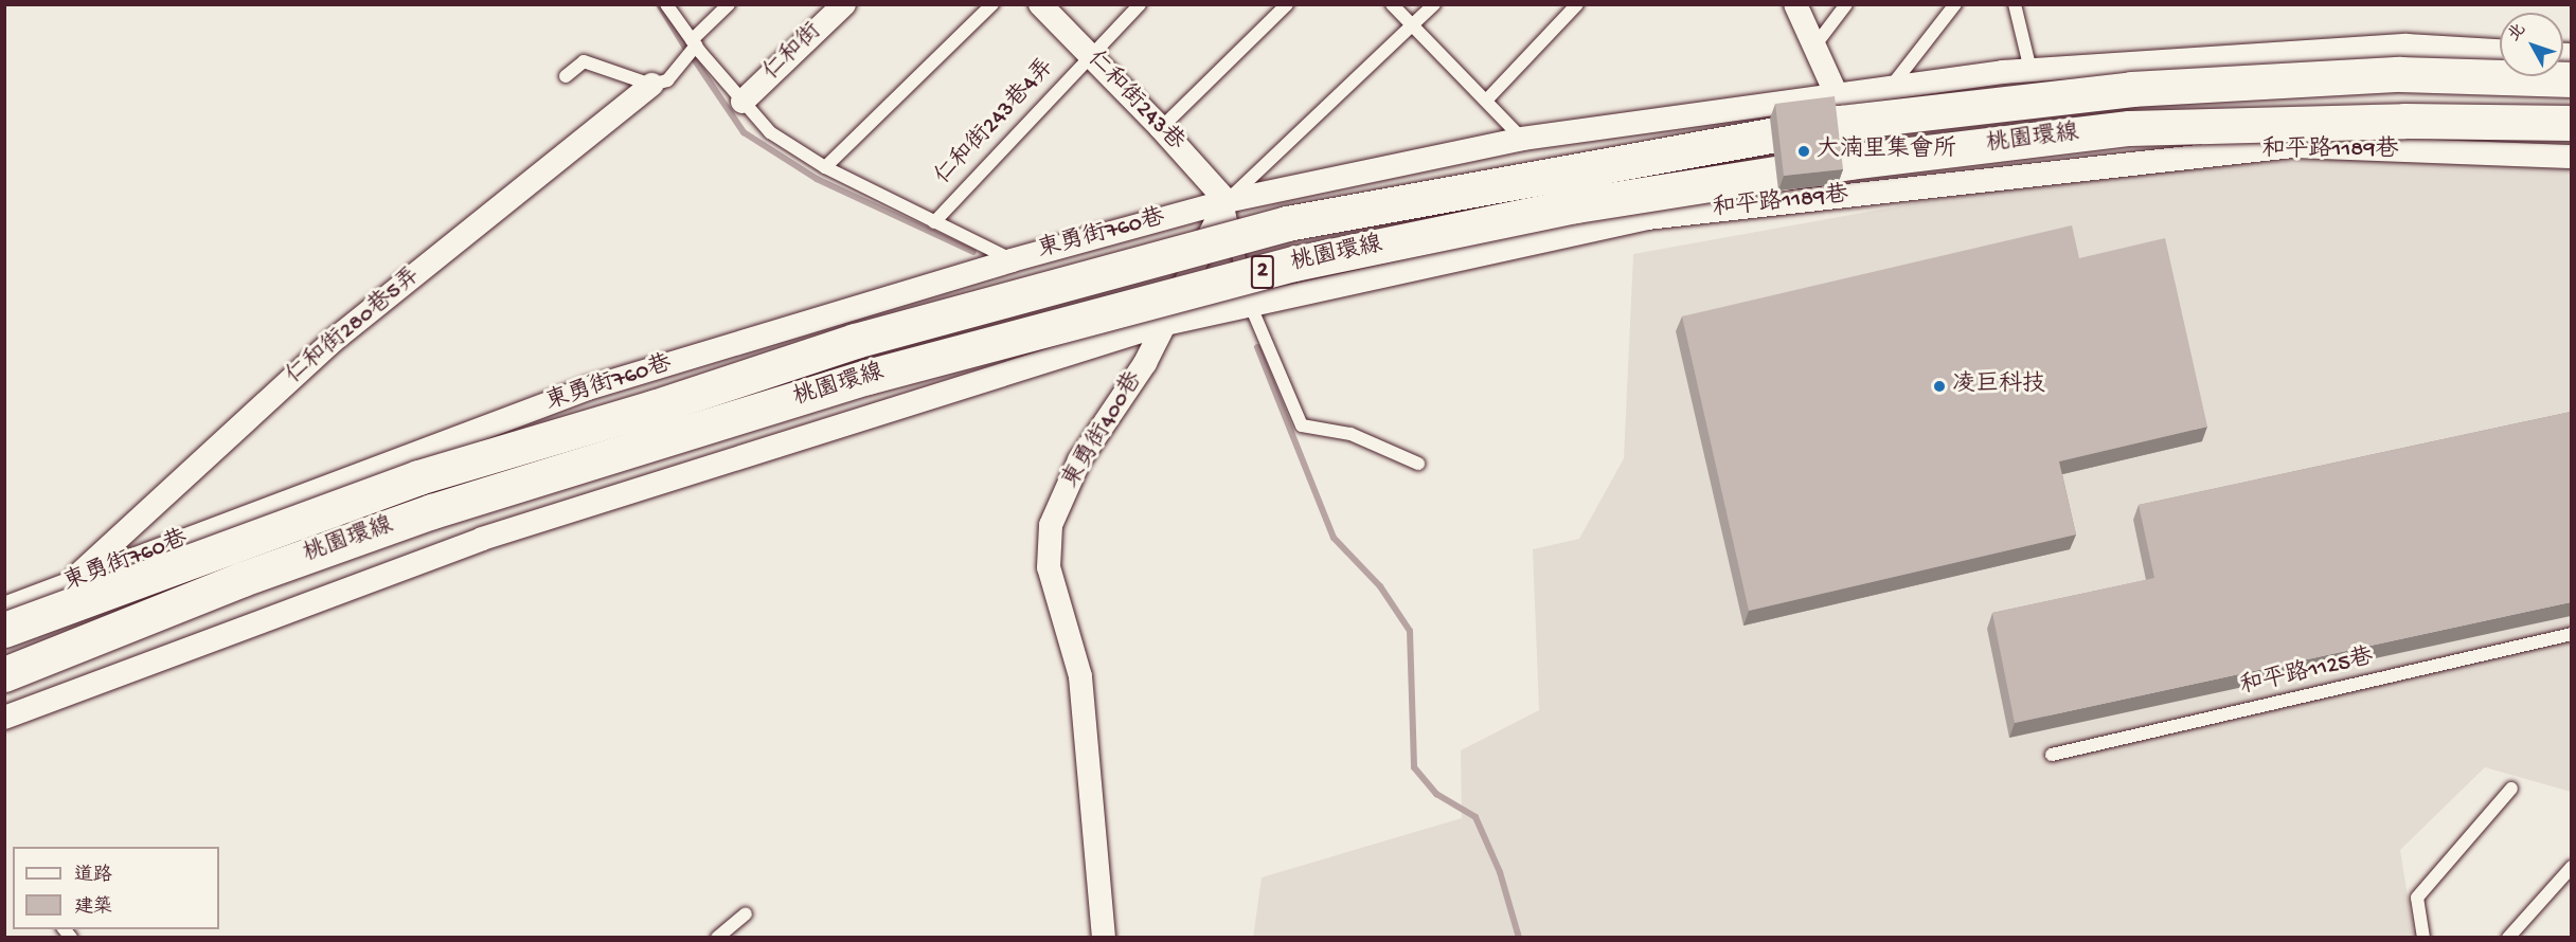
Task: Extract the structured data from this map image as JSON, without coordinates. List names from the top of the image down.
{
  "streets": {
    "highway": ["桃園環線", "2"],
    "street": [
      "仁和街",
      "仁和街243巷",
      "和平路1189巷",
      "東勇街760巷",
      "仁和街280巷5弄",
      "東勇街400巷"
    ],
    "lane": ["仁和街243巷4弄", "和平路1125巷"]
  },
  "crossings": [
    ["仁和街243巷", "仁和街243巷4弄"],
    ["仁和街243巷", "東勇街760巷"],
    ["仁和街243巷", "東勇街400巷"],
    ["和平路1189巷", "東勇街400巷"],
    ["東勇街760巷", "仁和街280巷5弄"],
    ["東勇街760巷", "東勇街400巷"]
  ],
  "places": ["大湳里集會所", "凌巨科技"],
  "legend": ["道路", "建築"],
  "north": "top left"
}
